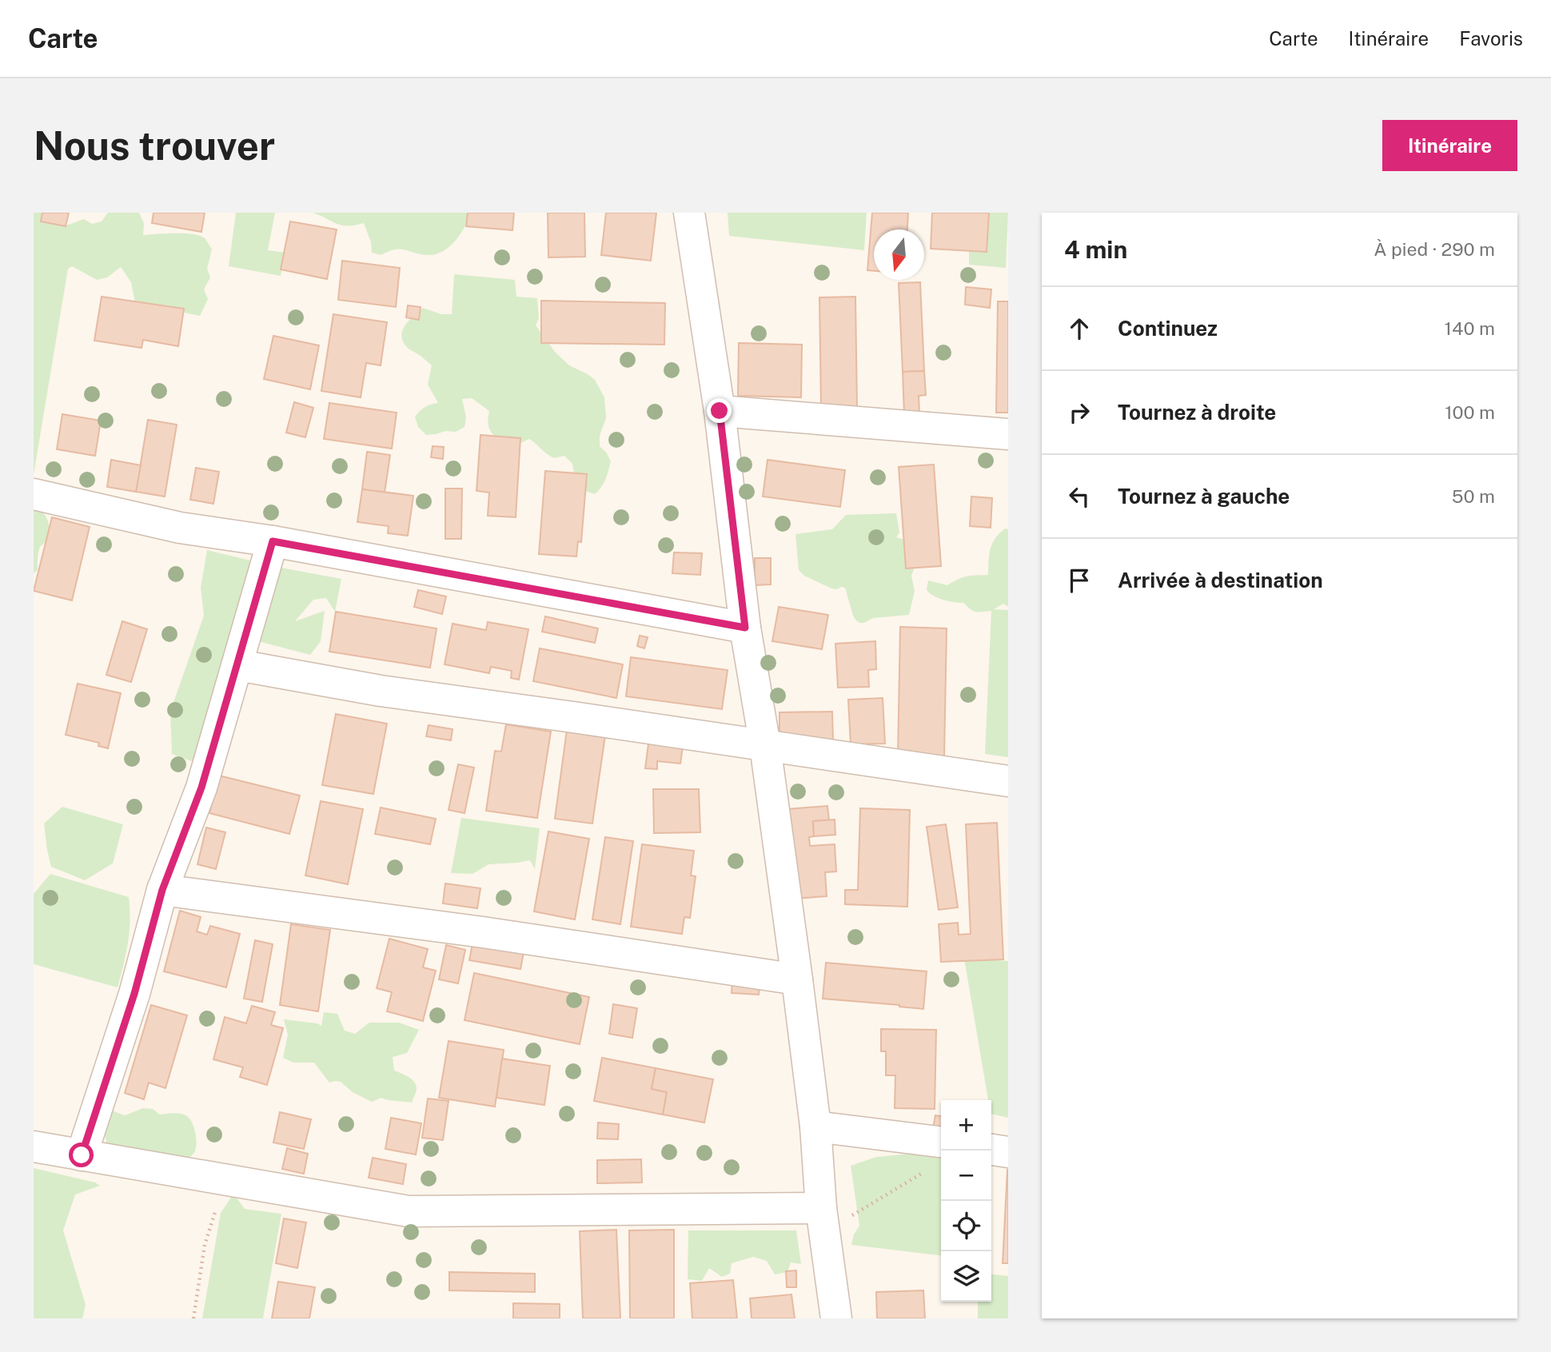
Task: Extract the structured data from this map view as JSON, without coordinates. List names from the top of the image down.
{
  "north": "bottom",
  "page": {
    "header": "Carte",
    "nav": ["Carte", "Itinéraire", "Favoris"],
    "buttons": "Itinéraire",
    "title": "Nous trouver",
    "heading": ["4 min", "À pied · 290 m"],
    "list": [
      ["Continuez", "140 m"],
      ["Tournez à droite", "100 m"],
      ["Tournez à gauche", "50 m"],
      "Arrivée à destination"
    ],
    "map_buttons": ["+", "−"]
  }
}
